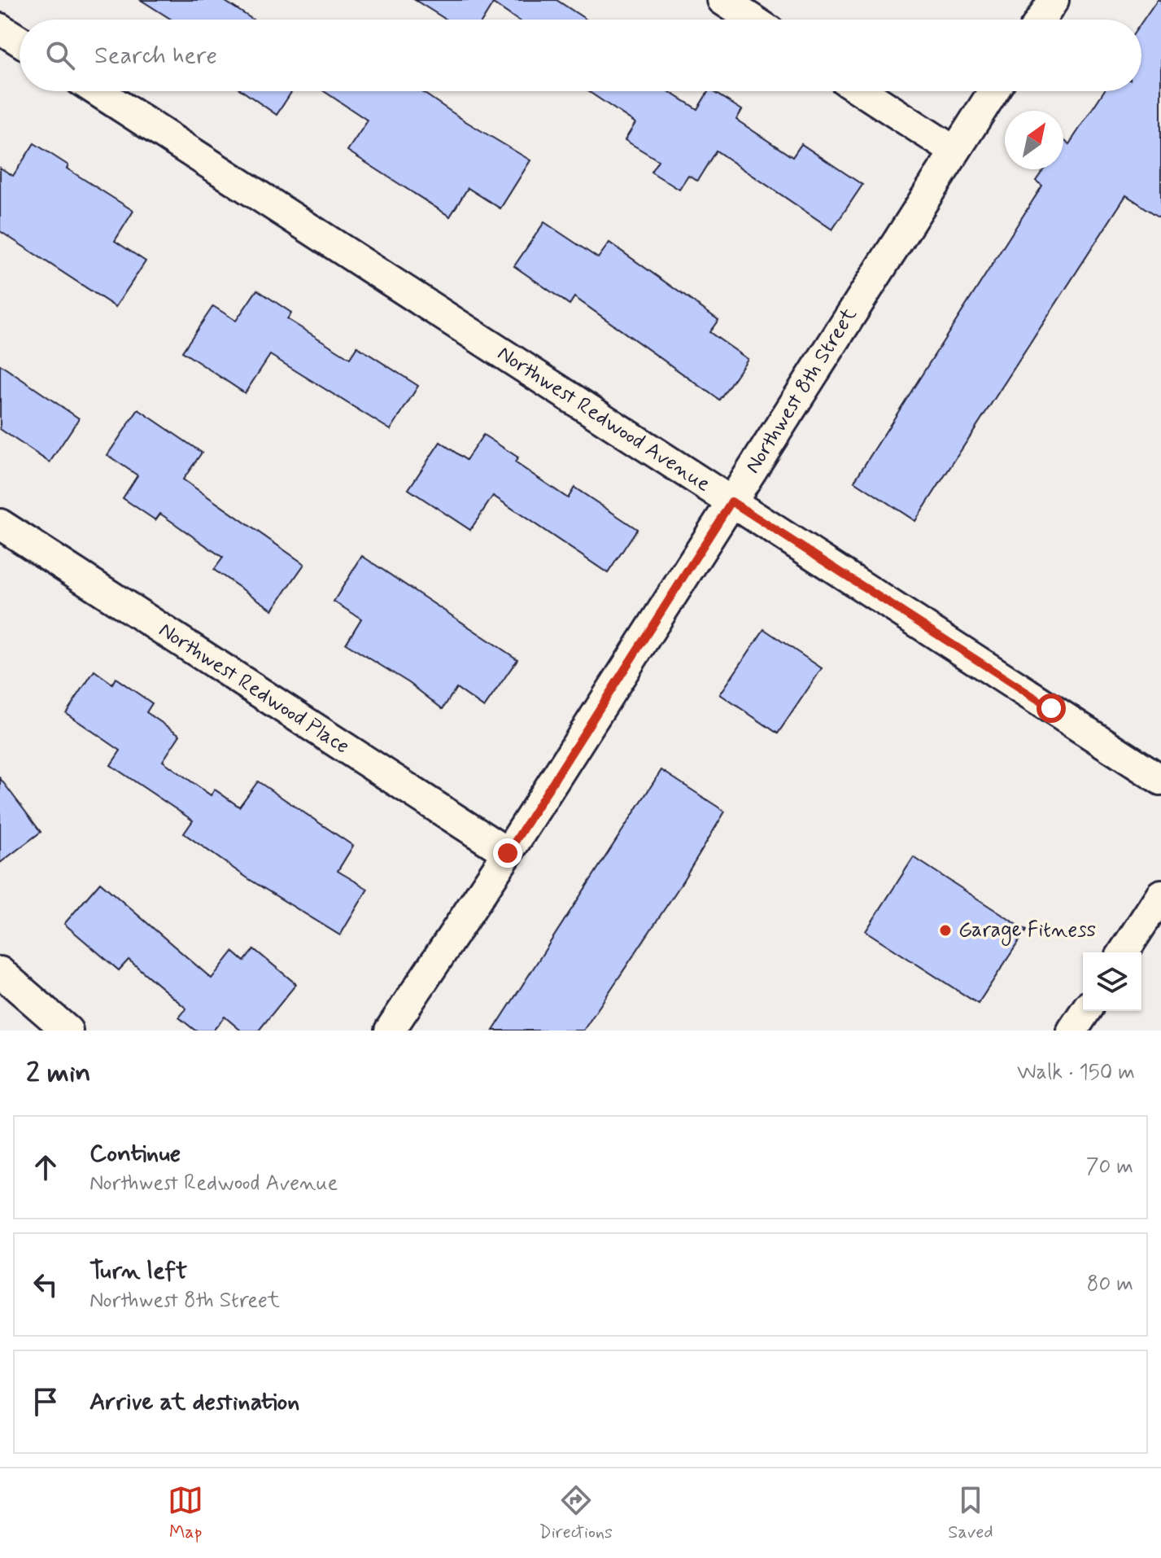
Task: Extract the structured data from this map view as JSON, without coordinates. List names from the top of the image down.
{
  "streets": {
    "street": ["Northwest 8th Street", "Northwest Redwood Avenue", "Northwest Redwood Place"]
  },
  "crossings": [
    ["Northwest 8th Street", "Northwest Redwood Avenue"],
    ["Northwest 8th Street", "Northwest Redwood Place"]
  ],
  "places": ["Garage Fitness"],
  "north": "top right",
  "page": {
    "search": "Search here",
    "heading": ["2 min", "Walk · 150 m"],
    "list": [
      ["Continue", "Northwest Redwood Avenue", "70 m"],
      ["Turn left", "Northwest 8th Street", "80 m"],
      "Arrive at destination"
    ],
    "nav": ["Map", "Directions", "Saved"]
  }
}
